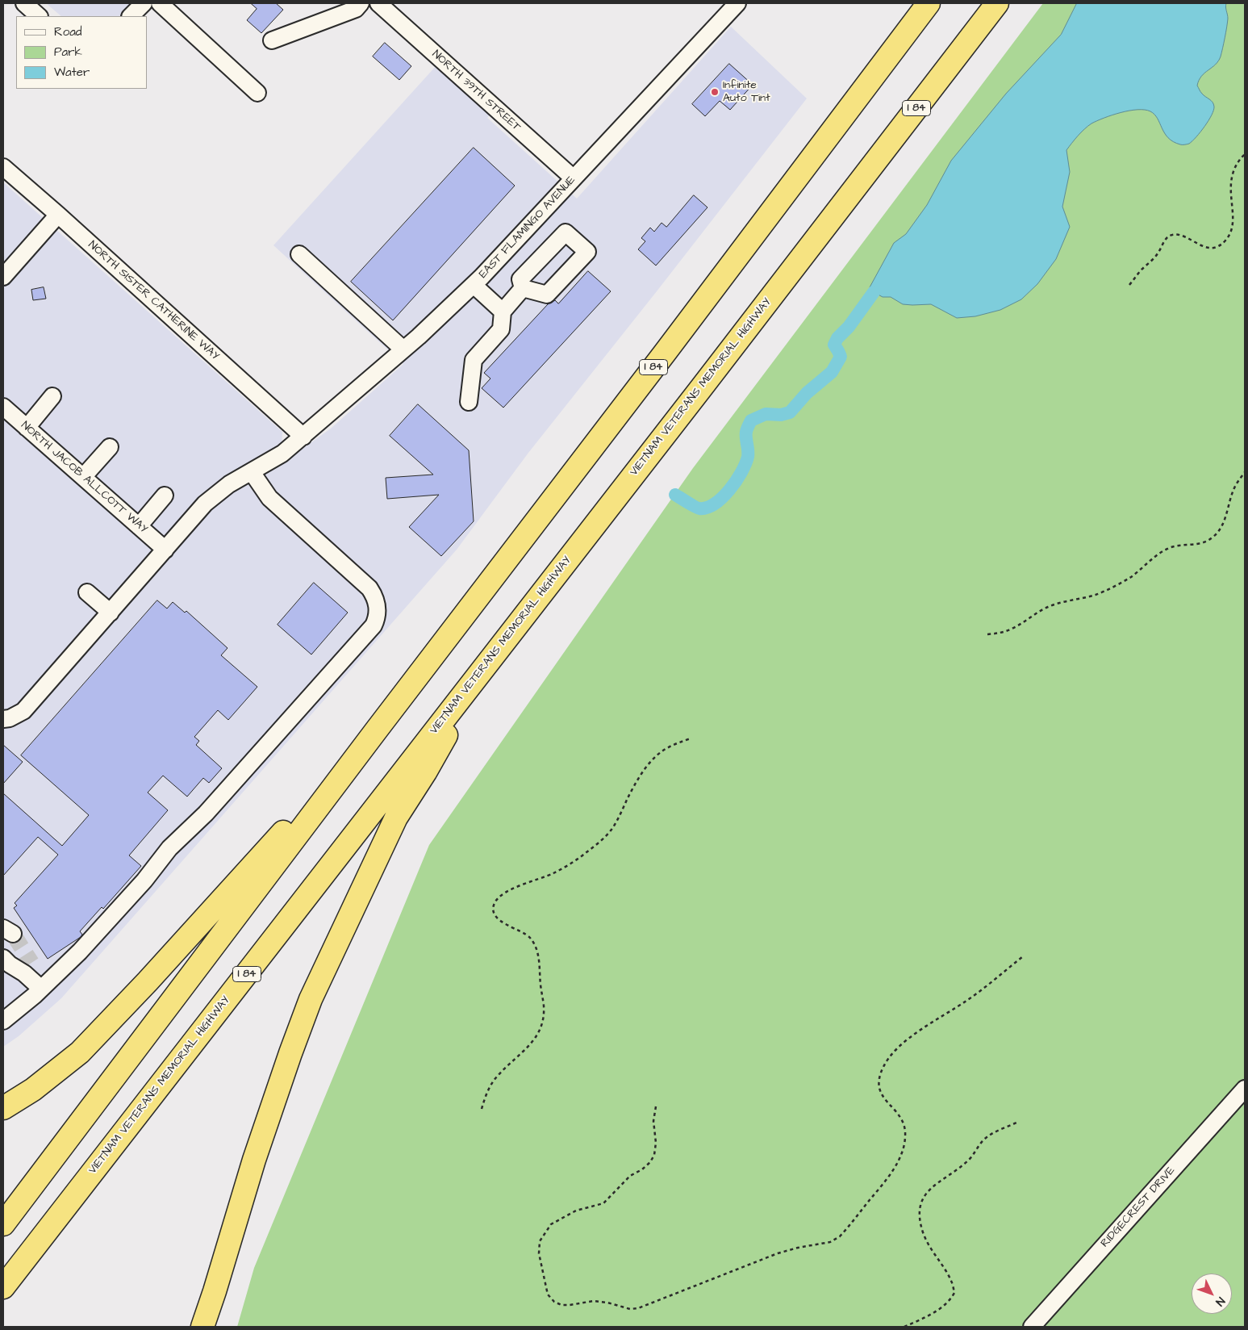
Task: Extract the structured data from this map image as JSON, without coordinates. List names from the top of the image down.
{
  "streets": {
    "highway": ["I 84", "VIETNAM VETERANS MEMORIAL HIGHWAY"],
    "street": [
      "NORTH 39TH STREET",
      "EAST FLAMINGO AVENUE",
      "NORTH SISTER CATHERINE WAY",
      "NORTH JACOB ALLCOTT WAY",
      "RIDGECREST DRIVE"
    ]
  },
  "crossings": [
    ["NORTH 39TH STREET", "EAST FLAMINGO AVENUE"],
    ["EAST FLAMINGO AVENUE", "NORTH SISTER CATHERINE WAY"],
    ["EAST FLAMINGO AVENUE", "NORTH JACOB ALLCOTT WAY"]
  ],
  "places": ["Infinite Auto Tint"],
  "legend": ["Road", "Park", "Water"],
  "north": "bottom right"
}
